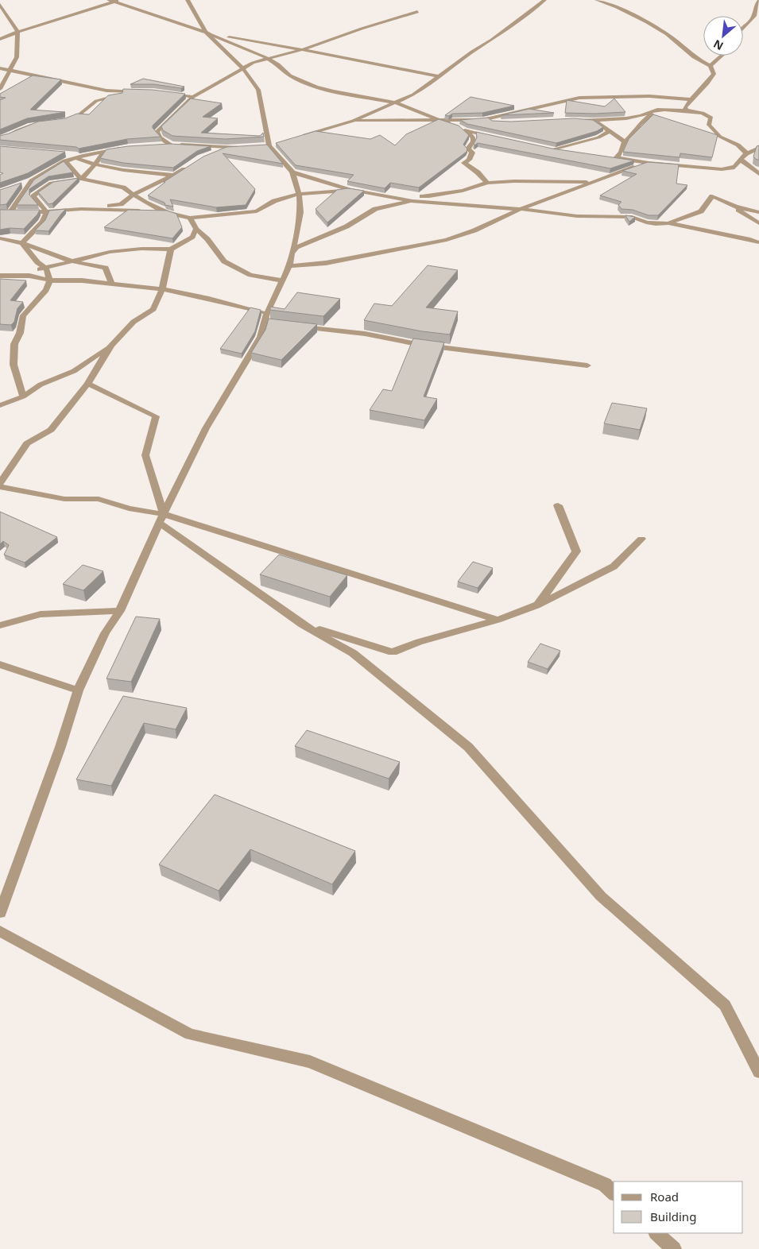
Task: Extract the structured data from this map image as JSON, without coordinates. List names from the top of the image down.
{
  "legend": ["Road", "Building"],
  "north": "bottom left"
}
